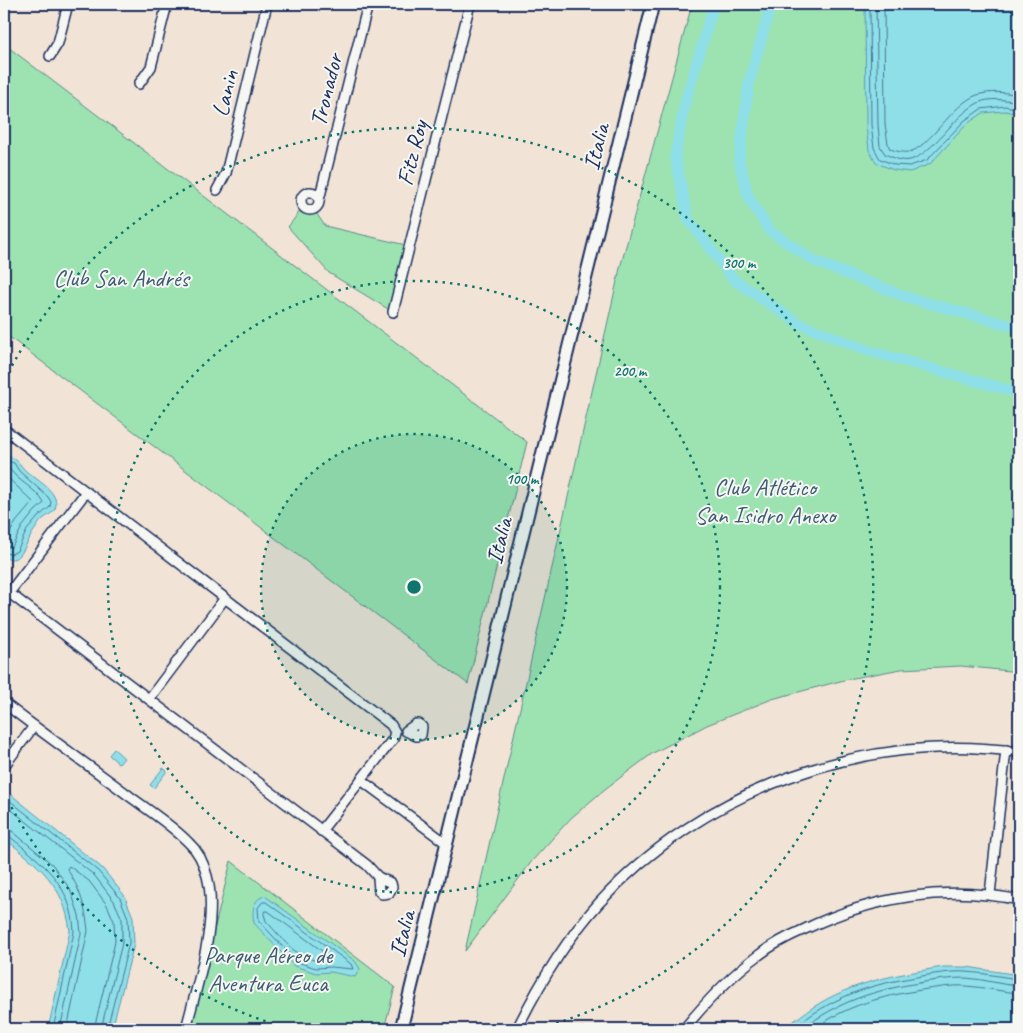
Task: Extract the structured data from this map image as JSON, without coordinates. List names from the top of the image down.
{
  "streets": {
    "street": [
      "Tronador",
      "Lanin",
      "Italia",
      "Fitz Roy"
    ]
  },
  "parks": ["Club San Andrés", "Club Atlético San Isidro Anexo", "Parque Aéreo de Aventura Euca"],
  "rings": ["300 m", "200 m", "100 m"]
}
